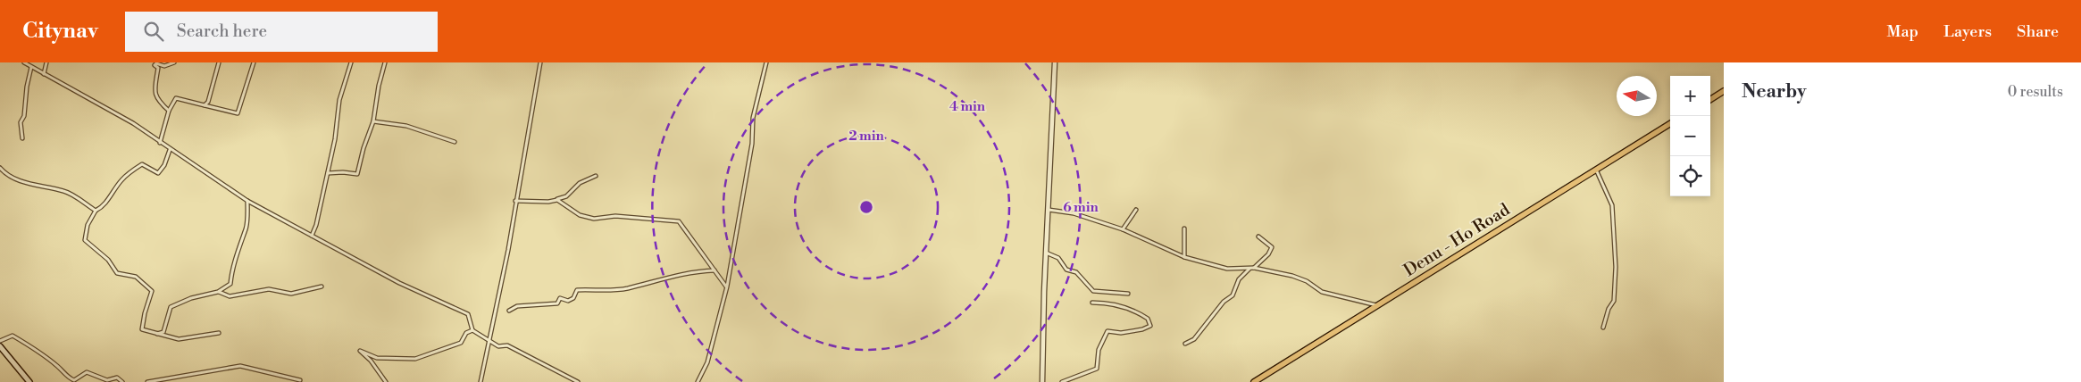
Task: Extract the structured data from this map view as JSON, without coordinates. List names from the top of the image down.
{
  "streets": {
    "main road": ["Denu - Ho Road"]
  },
  "north": "left",
  "page": {
    "header": "Citynav",
    "search": "Search here",
    "nav": ["Map", "Layers", "Share"],
    "heading": ["Nearby", "0 results"],
    "map_buttons": ["+", "−"]
  },
  "rings": ["4 min", "2 min", "6 min"]
}
